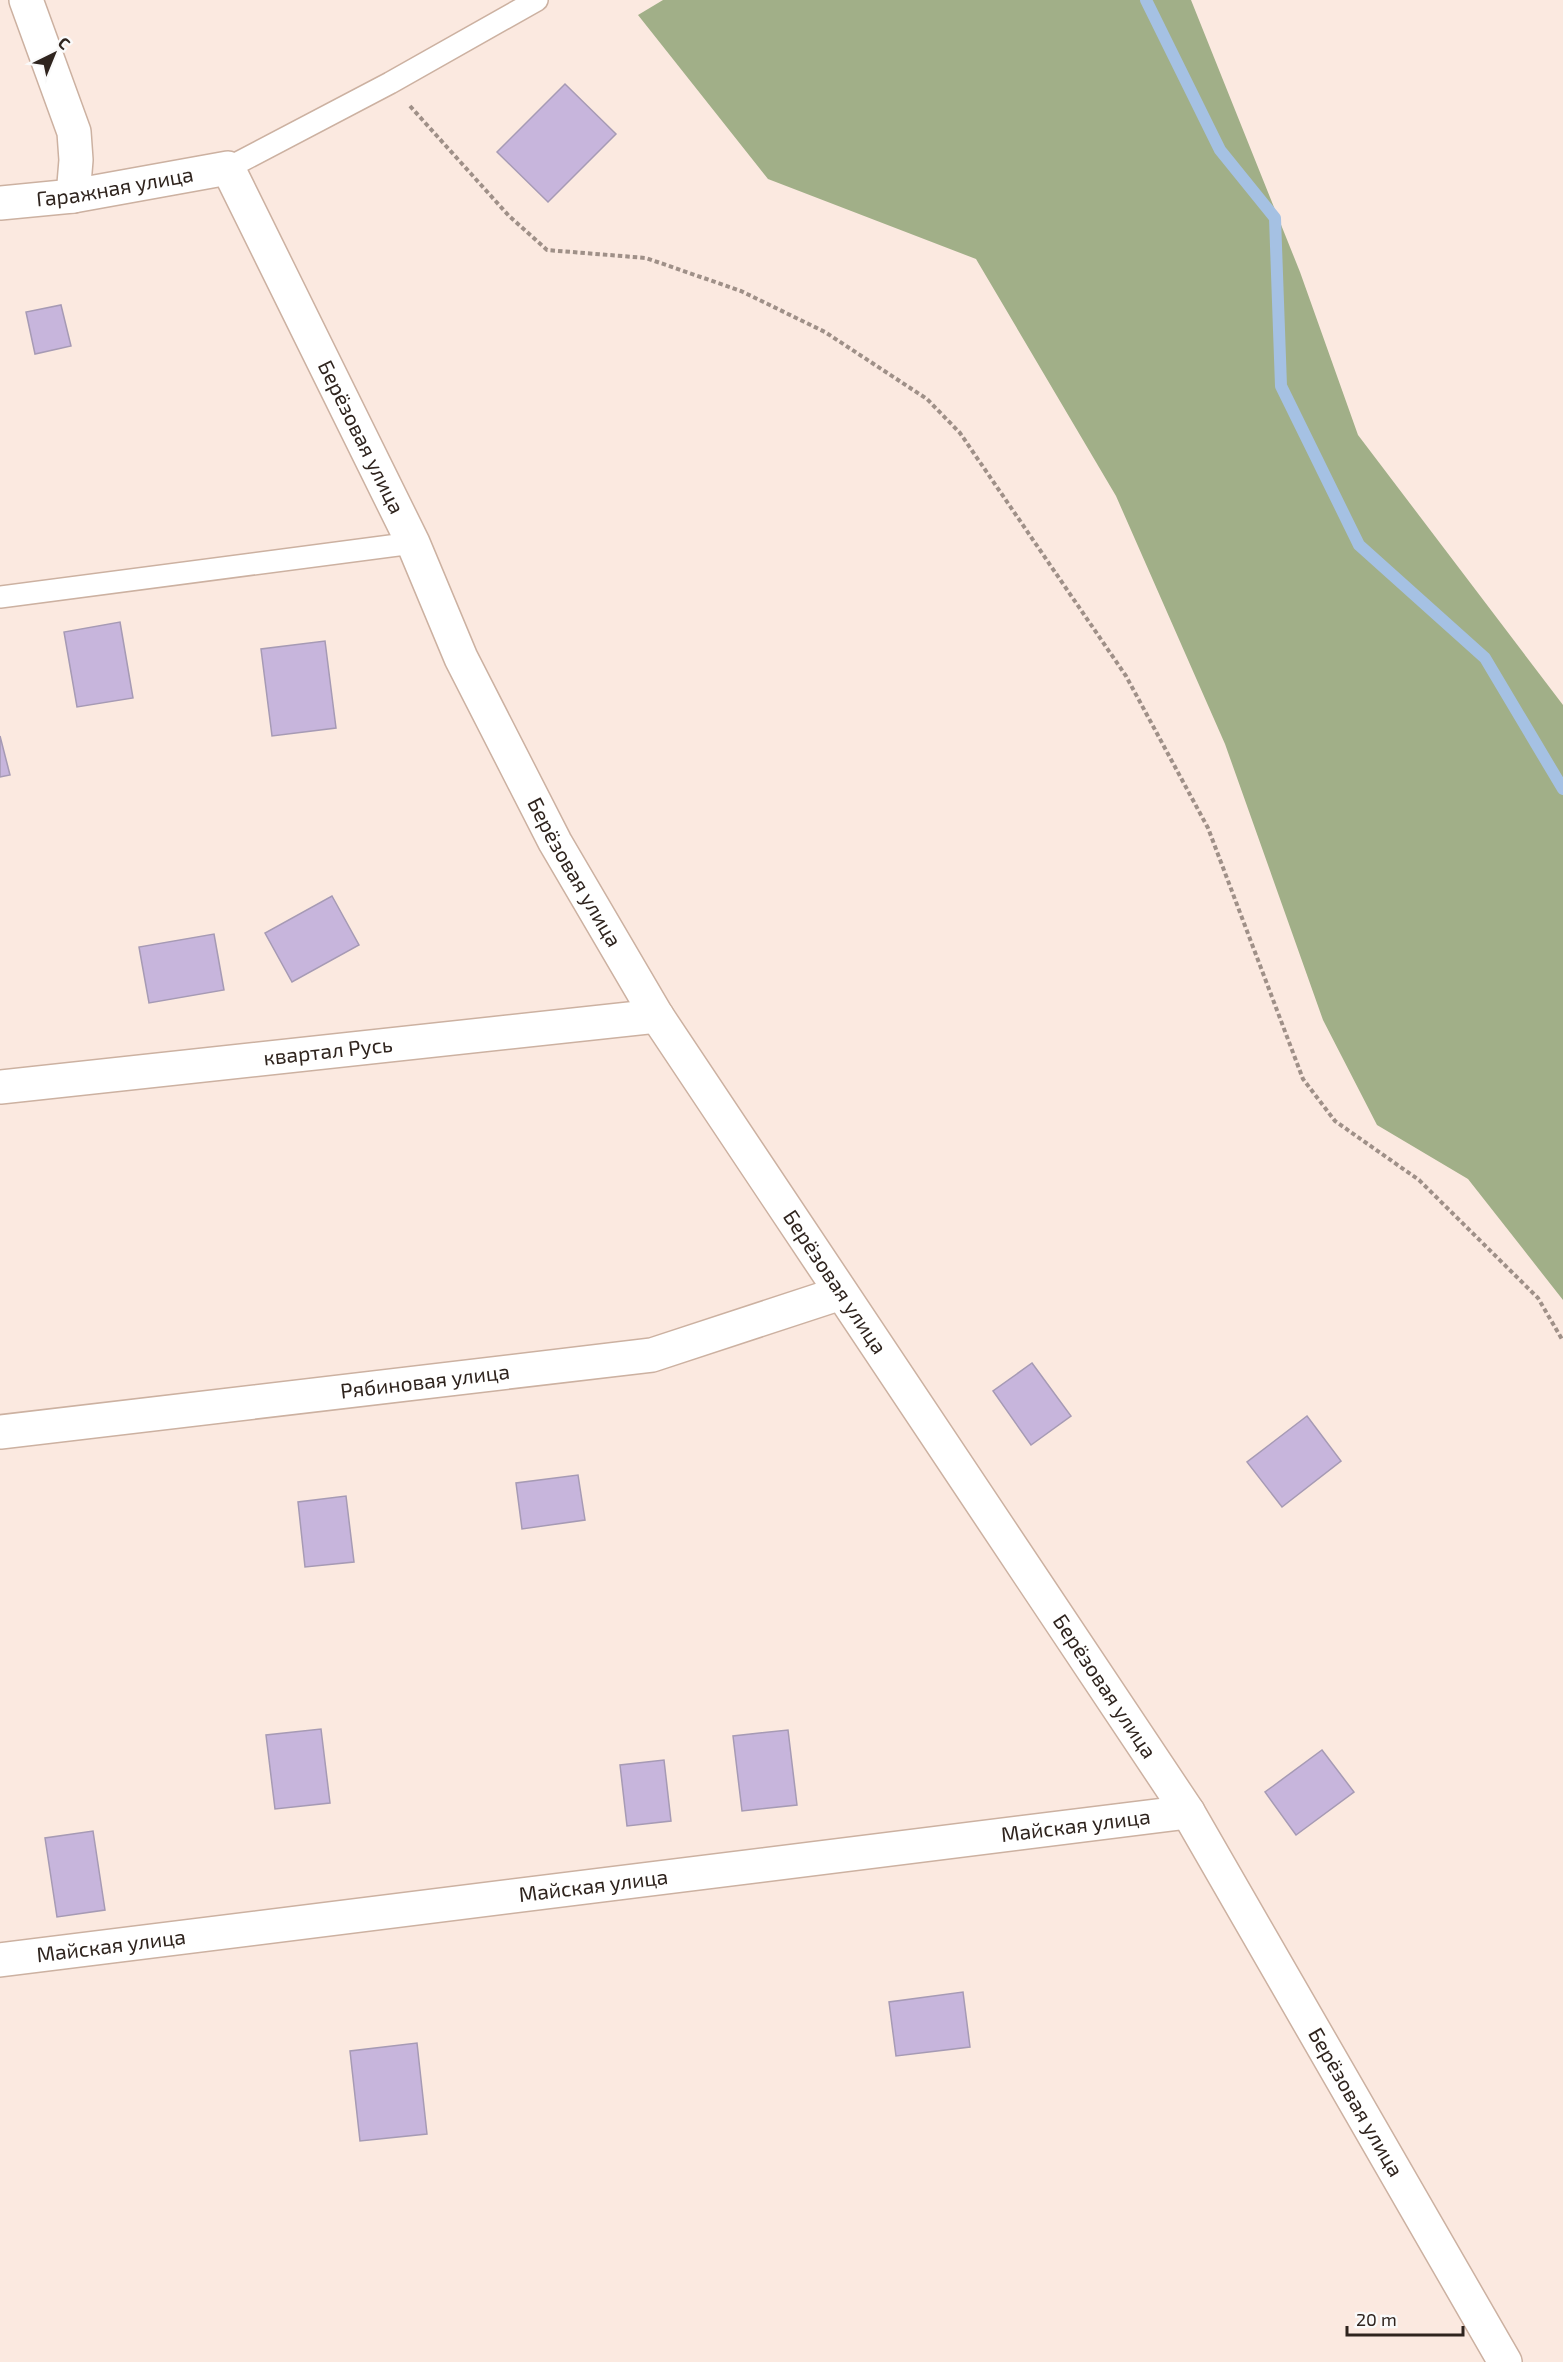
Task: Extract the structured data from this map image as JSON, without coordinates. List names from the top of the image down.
{
  "streets": {
    "street": [
      "Гаражная улица",
      "Берёзовая улица",
      "квартал Русь",
      "Рябиновая улица",
      "Майская улица"
    ]
  },
  "crossings": [
    ["Гаражная улица", "Берёзовая улица"],
    ["Берёзовая улица", "квартал Русь"],
    ["Берёзовая улица", "Рябиновая улица"],
    ["Берёзовая улица", "Майская улица"]
  ],
  "scale_bar": "20 m",
  "north": "top right"
}
